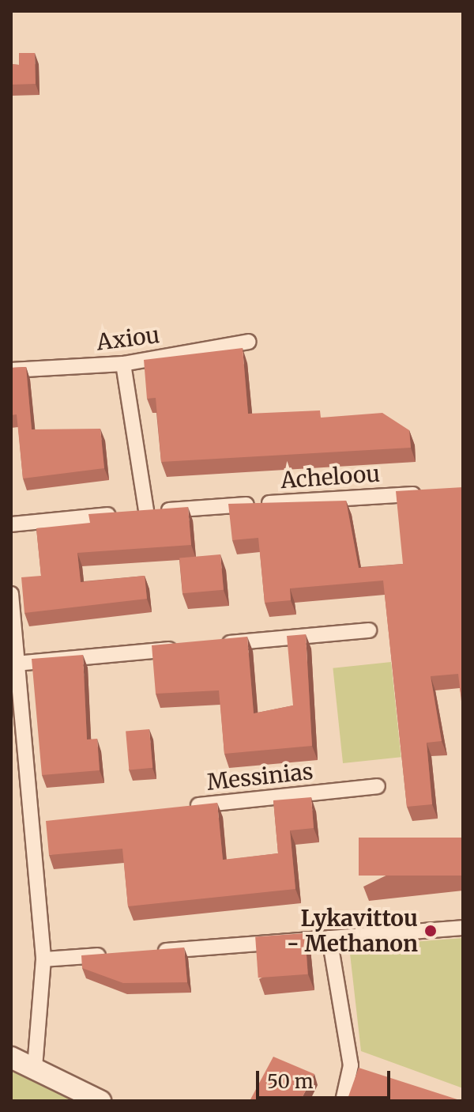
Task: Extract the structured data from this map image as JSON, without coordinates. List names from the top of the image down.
{
  "streets": {
    "street": ["Axiou", "Acheloou", "Messinias"]
  },
  "places": ["Lykavittou - Methanon"],
  "scale_bar": "50 m"
}
